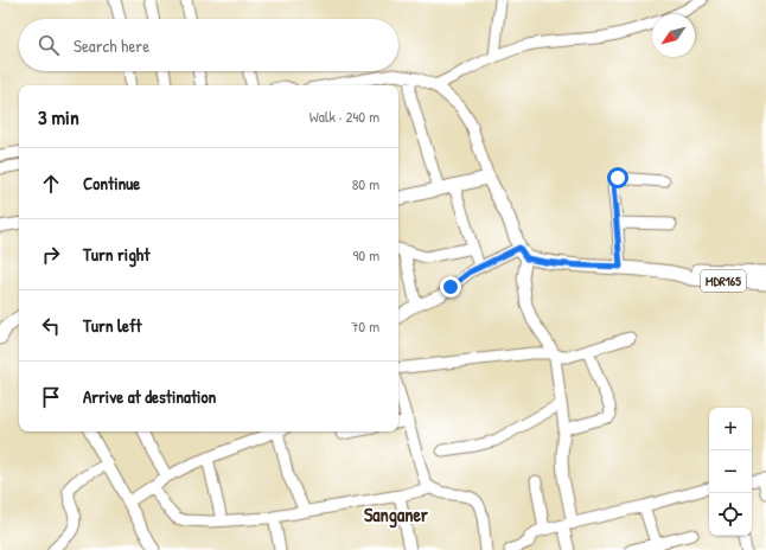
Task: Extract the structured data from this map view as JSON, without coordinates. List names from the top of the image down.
{
  "streets": {
    "main road": ["MDR165"]
  },
  "districts": ["Sanganer"],
  "north": "bottom left",
  "page": {
    "search": "Search here",
    "heading": ["3 min", "Walk · 240 m"],
    "list": [
      ["Continue", "80 m"],
      ["Turn right", "90 m"],
      ["Turn left", "70 m"],
      "Arrive at destination"
    ],
    "map_buttons": ["+", "−"]
  }
}
